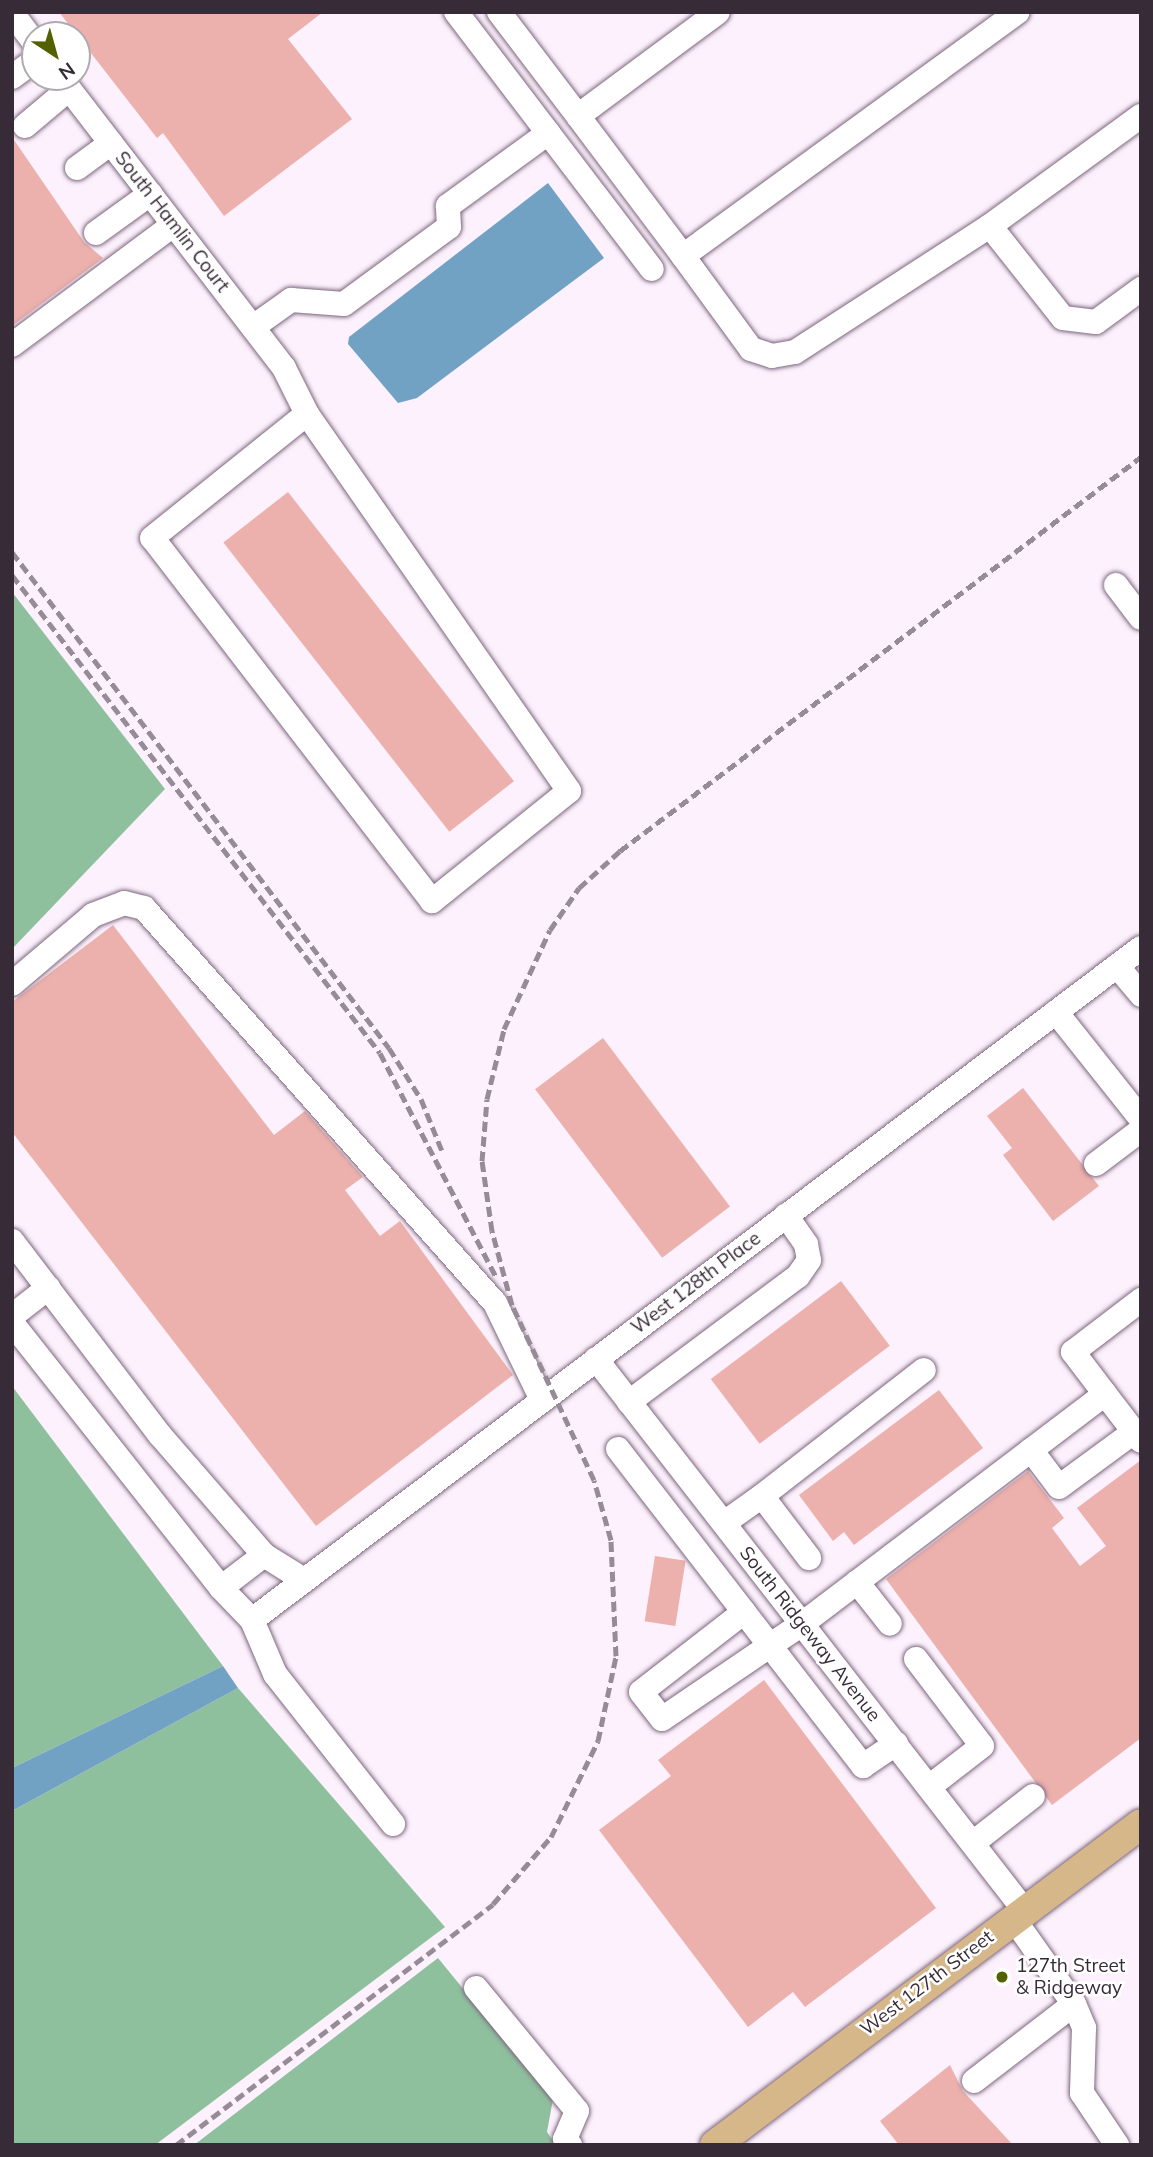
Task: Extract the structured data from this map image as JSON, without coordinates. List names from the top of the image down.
{
  "streets": {
    "main road": ["West 127th Street"],
    "street": ["South Hamlin Court", "West 128th Place", "South Ridgeway Avenue"]
  },
  "crossings": [
    ["West 128th Place", "South Ridgeway Avenue"],
    ["South Ridgeway Avenue", "West 127th Street"]
  ],
  "places": ["127th Street & Ridgeway"],
  "north": "bottom right"
}
